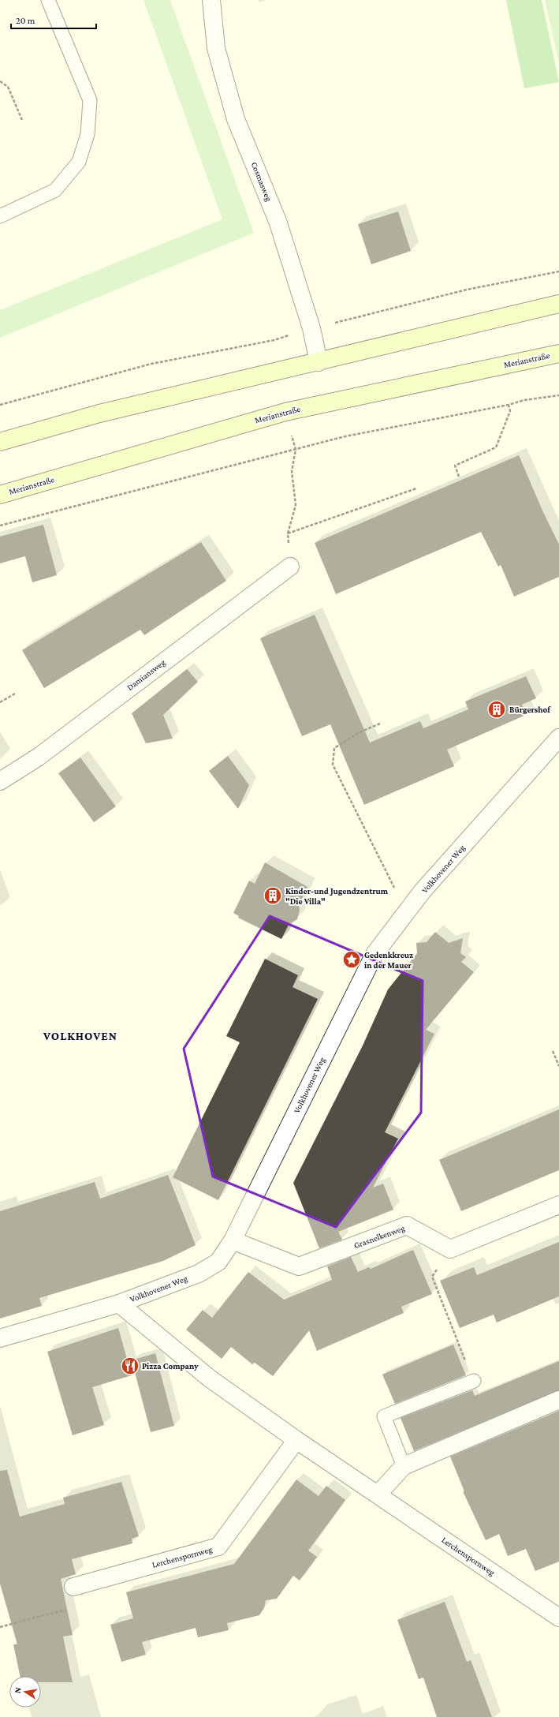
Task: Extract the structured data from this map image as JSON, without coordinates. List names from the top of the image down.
{
  "streets": {
    "street": [
      "Cosmasweg",
      "Merianstraße",
      "Damiansweg",
      "Volkhovener Weg",
      "Grasnelkenweg",
      "Lerchenspornweg"
    ]
  },
  "crossings": [
    ["Volkhovener Weg", "Grasnelkenweg"],
    ["Volkhovener Weg", "Lerchenspornweg"]
  ],
  "districts": ["VOLKHOVEN"],
  "places": {
    "building": ["Bürgershof", "Kinder-und Jugendzentrum \"Die Villa\""],
    "place": ["Gedenkkreuz in der Mauer"],
    "restaurant": ["Pizza Company"]
  },
  "scale_bar": "20 m",
  "north": "left"
}
